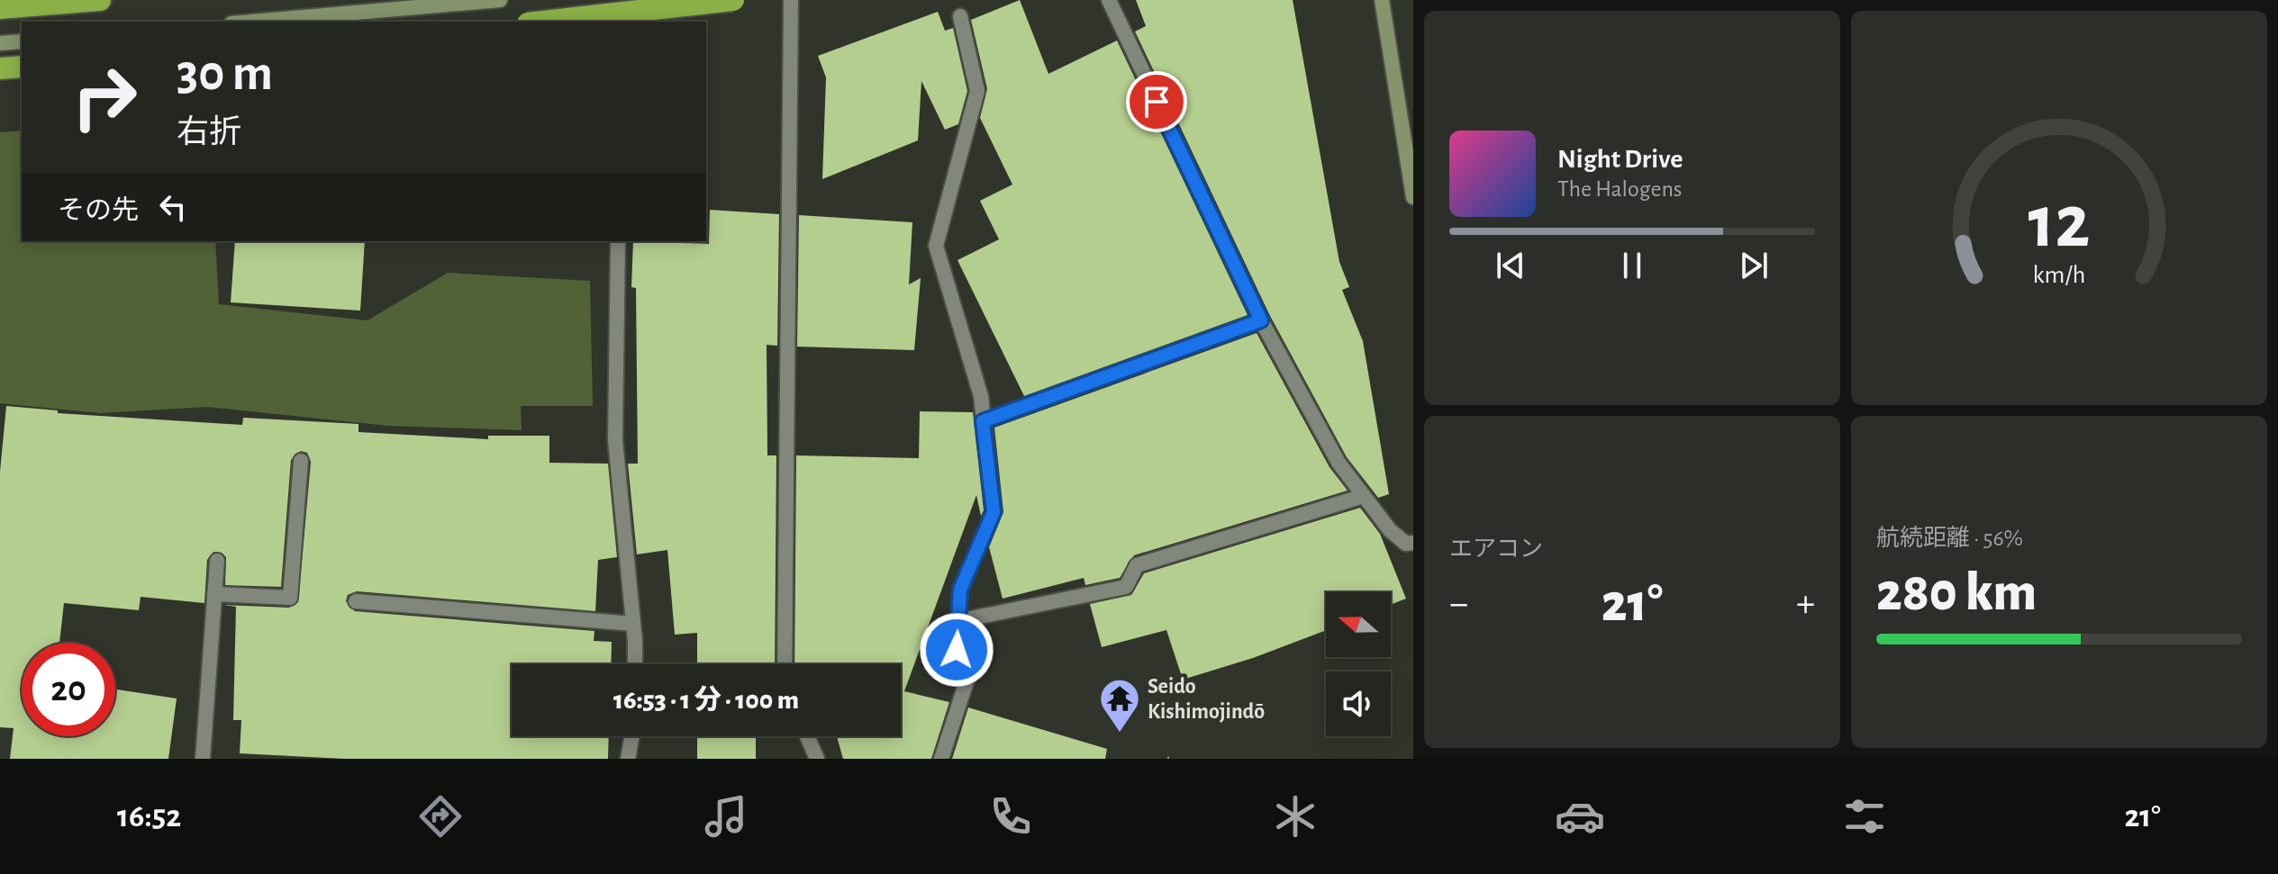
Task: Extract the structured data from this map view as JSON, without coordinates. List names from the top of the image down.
{
  "places": {
    "temple": ["Seido Kishimojindō"]
  },
  "north": "left",
  "page": {
    "turn": ["30 m", "右折"],
    "song": ["Night Drive", "The Halogens"],
    "then": "その先",
    "tile": [
      "エアコン",
      ["航続距離 · 56%", "280 km"]
    ],
    "heat": ["−", "21°", "+"],
    "limit": "20",
    "trip": "16:53 · 1 分 · 100 m",
    "tabs": ["16:52", "21°"],
    "gauge": ["12", "km/h"]
  }
}
